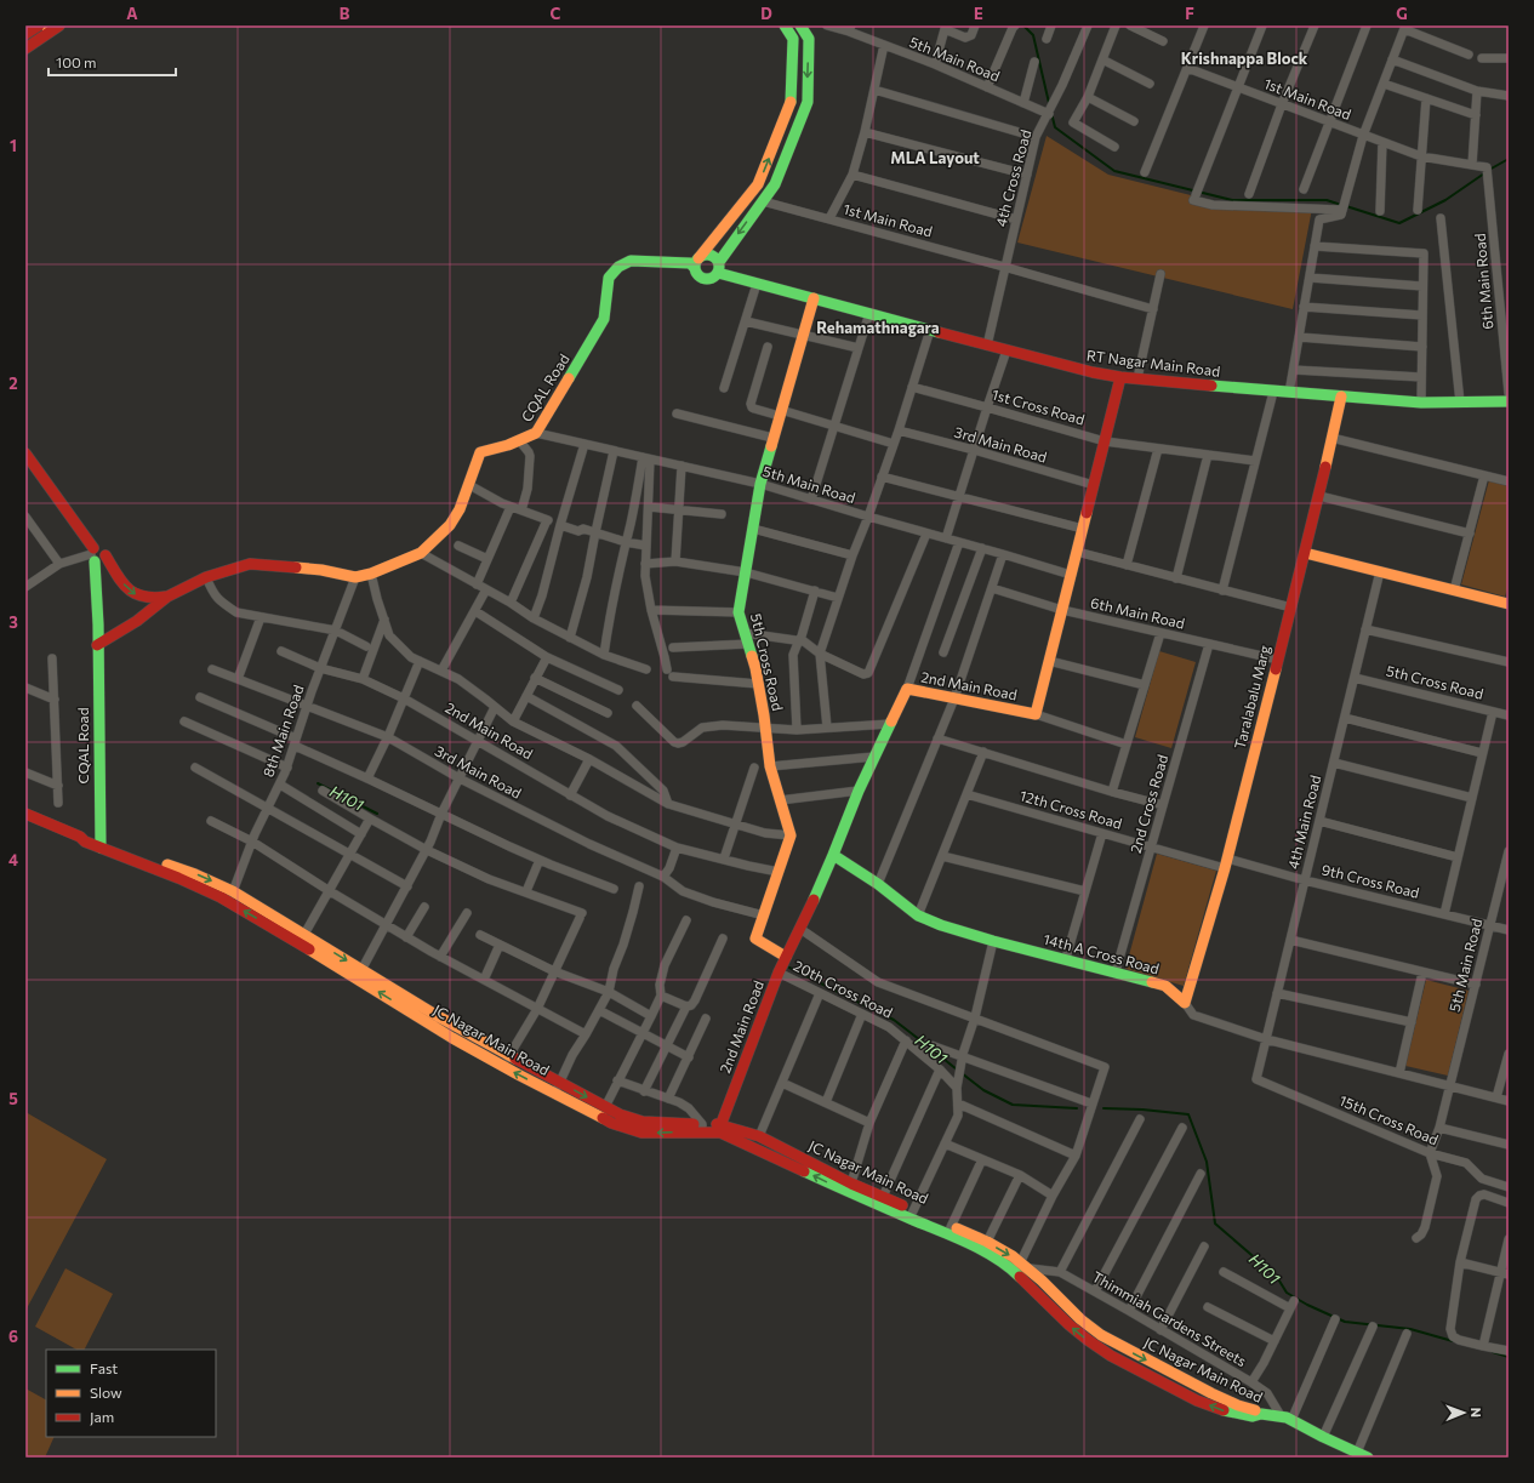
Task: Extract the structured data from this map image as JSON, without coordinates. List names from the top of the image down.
{
  "streets": {
    "main road": [
      "RT Nagar Main Road",
      "CQAL Road",
      "5th Cross Road",
      "2nd Main Road",
      "Taralabalu Marg",
      "14th A Cross Road",
      "JC Nagar Main Road"
    ],
    "street": [
      "5th Main Road",
      "1st Main Road",
      "4th Cross Road",
      "6th Main Road",
      "1st Cross Road",
      "3rd Main Road",
      "8th Main Road",
      "2nd Cross Road",
      "12th Cross Road",
      "4th Main Road",
      "9th Cross Road",
      "20th Cross Road",
      "15th Cross Road",
      "Thimmiah Gardens Streets"
    ]
  },
  "crossings": [
    ["5th Main Road", "4th Cross Road"],
    ["5th Main Road", "CQAL Road"],
    ["5th Main Road", "5th Cross Road"],
    ["5th Main Road", "9th Cross Road"],
    ["5th Main Road", "14th A Cross Road"],
    ["5th Main Road", "15th Cross Road"],
    ["1st Main Road", "4th Cross Road"],
    ["4th Cross Road", "RT Nagar Main Road"],
    ["6th Main Road", "Taralabalu Marg"],
    ["6th Main Road", "2nd Cross Road"],
    ["RT Nagar Main Road", "CQAL Road"],
    ["RT Nagar Main Road", "5th Cross Road"],
    ["RT Nagar Main Road", "Taralabalu Marg"],
    ["CQAL Road", "8th Main Road"],
    ["CQAL Road", "JC Nagar Main Road"],
    ["3rd Main Road", "8th Main Road"],
    ["5th Cross Road", "4th Main Road"],
    ["2nd Main Road", "8th Main Road"],
    ["2nd Main Road", "14th A Cross Road"],
    ["2nd Main Road", "20th Cross Road"],
    ["2nd Main Road", "JC Nagar Main Road"],
    ["Taralabalu Marg", "12th Cross Road"],
    ["Taralabalu Marg", "9th Cross Road"],
    ["Taralabalu Marg", "14th A Cross Road"],
    ["8th Main Road", "JC Nagar Main Road"],
    ["2nd Cross Road", "12th Cross Road"],
    ["2nd Cross Road", "14th A Cross Road"],
    ["12th Cross Road", "9th Cross Road"],
    ["4th Main Road", "9th Cross Road"],
    ["4th Main Road", "14th A Cross Road"],
    ["4th Main Road", "15th Cross Road"],
    ["JC Nagar Main Road", "Thimmiah Gardens Streets"]
  ],
  "districts": ["Krishnappa Block", "MLA Layout", "Rehamathnagara"],
  "water": ["H101"],
  "legend": ["Fast", "Slow", "Jam"],
  "scale_bar": "100 m",
  "north": "right",
  "grid": {
    "columns": [
      "A",
      "B",
      "C",
      "D",
      "E",
      "F",
      "G"
    ],
    "rows": [
      "1",
      "2",
      "3",
      "4",
      "5",
      "6"
    ]
  }
}
